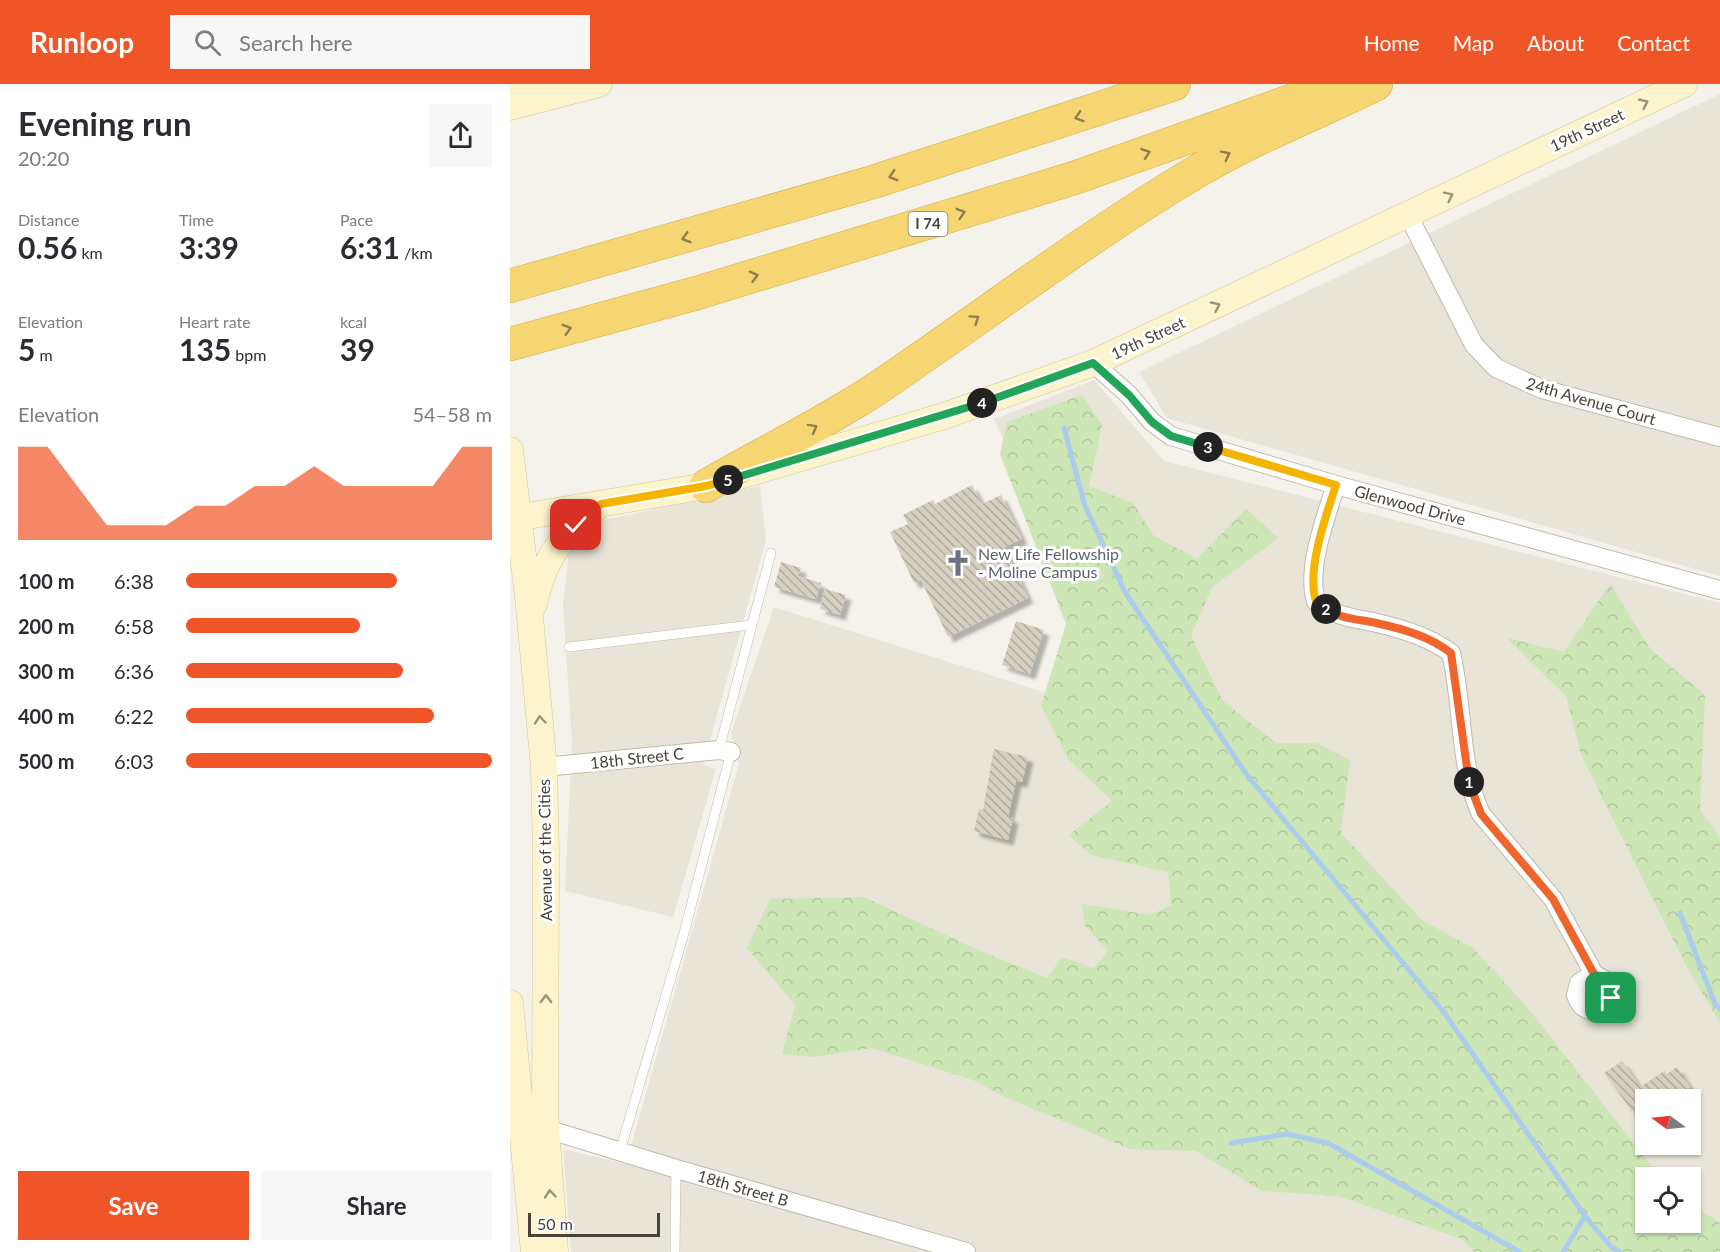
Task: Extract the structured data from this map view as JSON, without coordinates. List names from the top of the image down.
{
  "streets": {
    "highway": ["I 74"],
    "main road": ["19th Street", "Avenue of the Cities"],
    "street": [
      "24th Avenue Court",
      "Glenwood Drive",
      "18th Street C",
      "18th Street B"
    ]
  },
  "crossings": [
    ["19th Street", "24th Avenue Court"],
    ["19th Street", "Glenwood Drive"],
    ["19th Street", "Avenue of the Cities"],
    ["18th Street C", "Avenue of the Cities"],
    ["Avenue of the Cities", "18th Street B"]
  ],
  "one_way": ["19th Street"],
  "places": {
    "church": ["New Life Fellowship - Moline Campus"]
  },
  "scale_bar": "50 m",
  "north": "left",
  "page": {
    "header": "Runloop",
    "search": "Search here",
    "nav": [
      "Home",
      "Map",
      "About",
      "Contact"
    ],
    "heading": ["Evening run", "20:20"],
    "stats": [
      ["Distance", "0.56 km"],
      ["Time", "3:39"],
      ["Pace", "6:31 /km"],
      ["Elevation", "5 m"],
      ["Heart rate", "135 bpm"],
      ["kcal", "39"]
    ],
    "pins": [
      "4",
      "3",
      "5",
      "2",
      "1"
    ],
    "chart": ["Elevation", "54–58 m"],
    "list": [
      {
        "name": "100 m",
        "note": "6:38"
      },
      {
        "name": "200 m",
        "note": "6:58"
      },
      {
        "name": "300 m",
        "note": "6:36"
      },
      {
        "name": "400 m",
        "note": "6:22"
      },
      {
        "name": "500 m",
        "note": "6:03"
      }
    ],
    "buttons": ["Save", "Share"],
    "scale": "50 m"
  }
}
